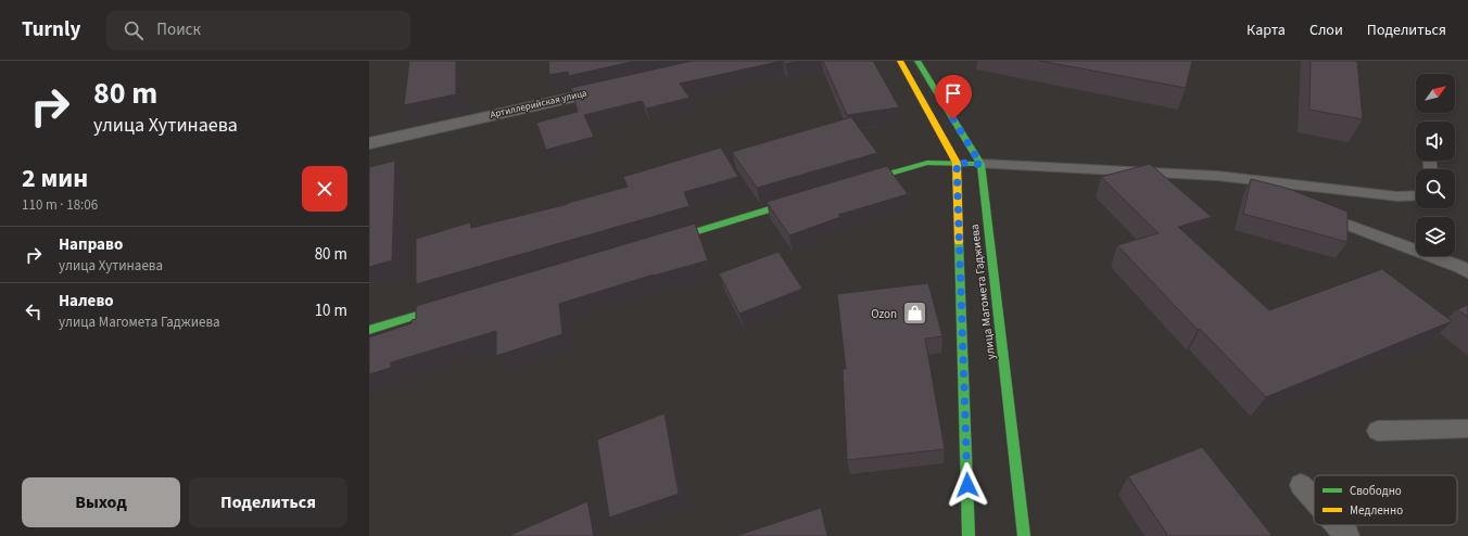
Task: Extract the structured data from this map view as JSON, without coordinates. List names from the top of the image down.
{
  "streets": {
    "main road": ["улица Магомета Гаджиева"],
    "street": ["Артиллерийская улица"]
  },
  "places": {
    "shop": ["Ozon"]
  },
  "legend": ["Свободно", "Медленно"],
  "north": "top right",
  "page": {
    "header": "Turnly",
    "search": "Поиск",
    "nav": ["Карта", "Слои", "Поделиться"],
    "turn": ["80 m", "улица Хутинаева"],
    "heading": ["2 мин", "110 m · 18:06"],
    "list": [
      {
        "name": "Направо",
        "note": "улица Хутинаева",
        "value": "80 m"
      },
      {
        "name": "Налево",
        "note": "улица Магомета Гаджиева",
        "value": "10 m"
      }
    ],
    "buttons": ["Выход", "Поделиться"]
  }
}
